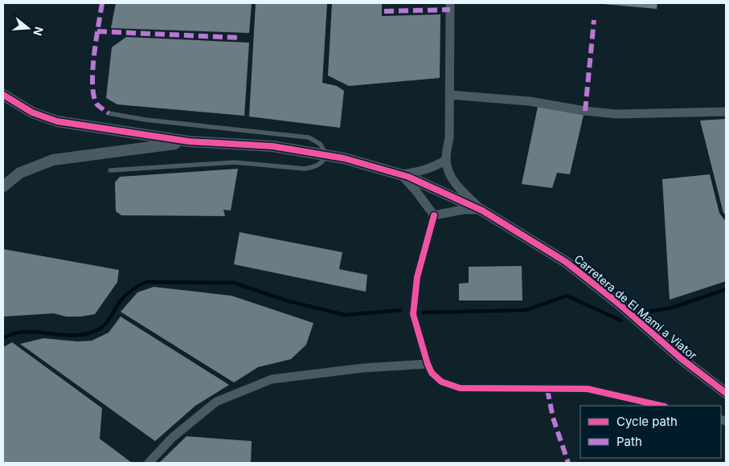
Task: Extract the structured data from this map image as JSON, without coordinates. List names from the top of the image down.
{
  "streets": {
    "street": ["Carretera de El Mamí a Viator"]
  },
  "legend": ["Cycle path", "Path"],
  "north": "right"
}
